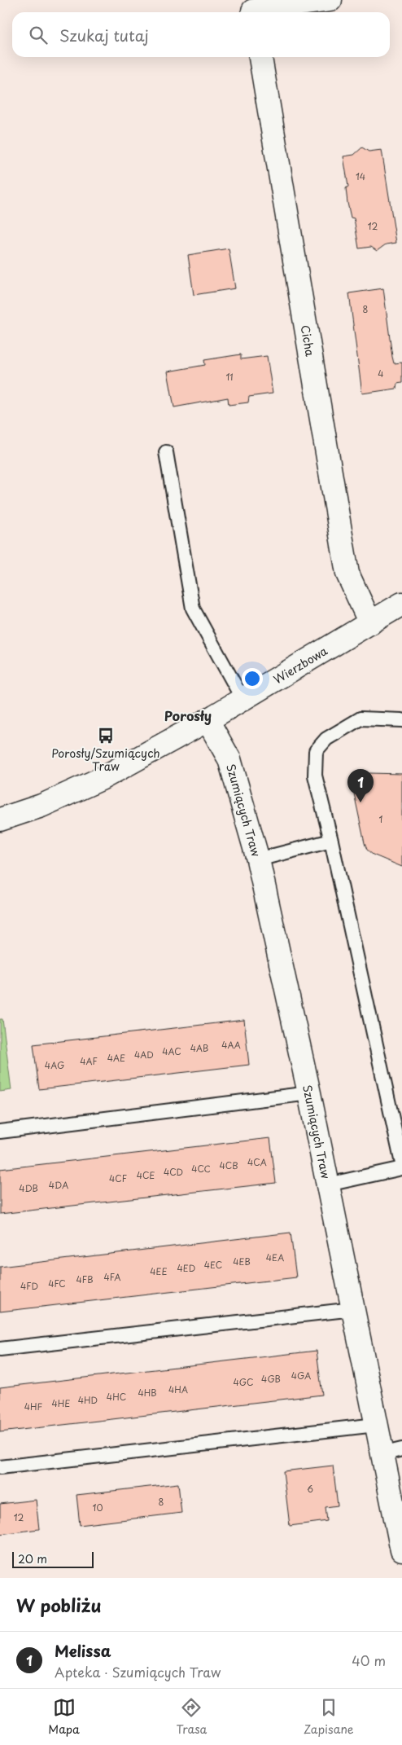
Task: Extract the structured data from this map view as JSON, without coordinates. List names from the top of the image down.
{
  "streets": {
    "street": ["Cicha", "Wierzbowa", "Szumiących Traw"]
  },
  "crossings": [
    ["Cicha", "Wierzbowa"],
    ["Wierzbowa", "Szumiących Traw"]
  ],
  "districts": ["Porosły"],
  "places": {
    "bus stop": ["Porosły/Szumiących Traw"]
  },
  "house_numbers": [
    "14",
    "12",
    "8",
    "4",
    "11",
    "1",
    "4AA",
    "4AB",
    "4AC",
    "4AD",
    "4AE",
    "4AF",
    "4AG",
    "4CA",
    "4CB",
    "4CC",
    "4CD",
    "4CE",
    "4CF",
    "4DA",
    "4DB",
    "4EA",
    "4EB",
    "4EC",
    "4ED",
    "4EE",
    "4FA",
    "4FB",
    "4FC",
    "4FD",
    "4GA",
    "4GB",
    "4GC",
    "4HA",
    "4HB",
    "4HC",
    "4HD",
    "4HE",
    "4HF",
    "6",
    "8",
    "10",
    "12"
  ],
  "scale_bar": "20 m",
  "page": {
    "search": "Szukaj tutaj",
    "pins": "1",
    "scale": "20 m",
    "heading": "W pobliżu",
    "list": [
      {
        "mark": "1",
        "name": "Melissa",
        "note": "Apteka · Szumiących Traw",
        "value": "40 m"
      }
    ],
    "nav": ["Mapa", "Trasa", "Zapisane"]
  }
}
